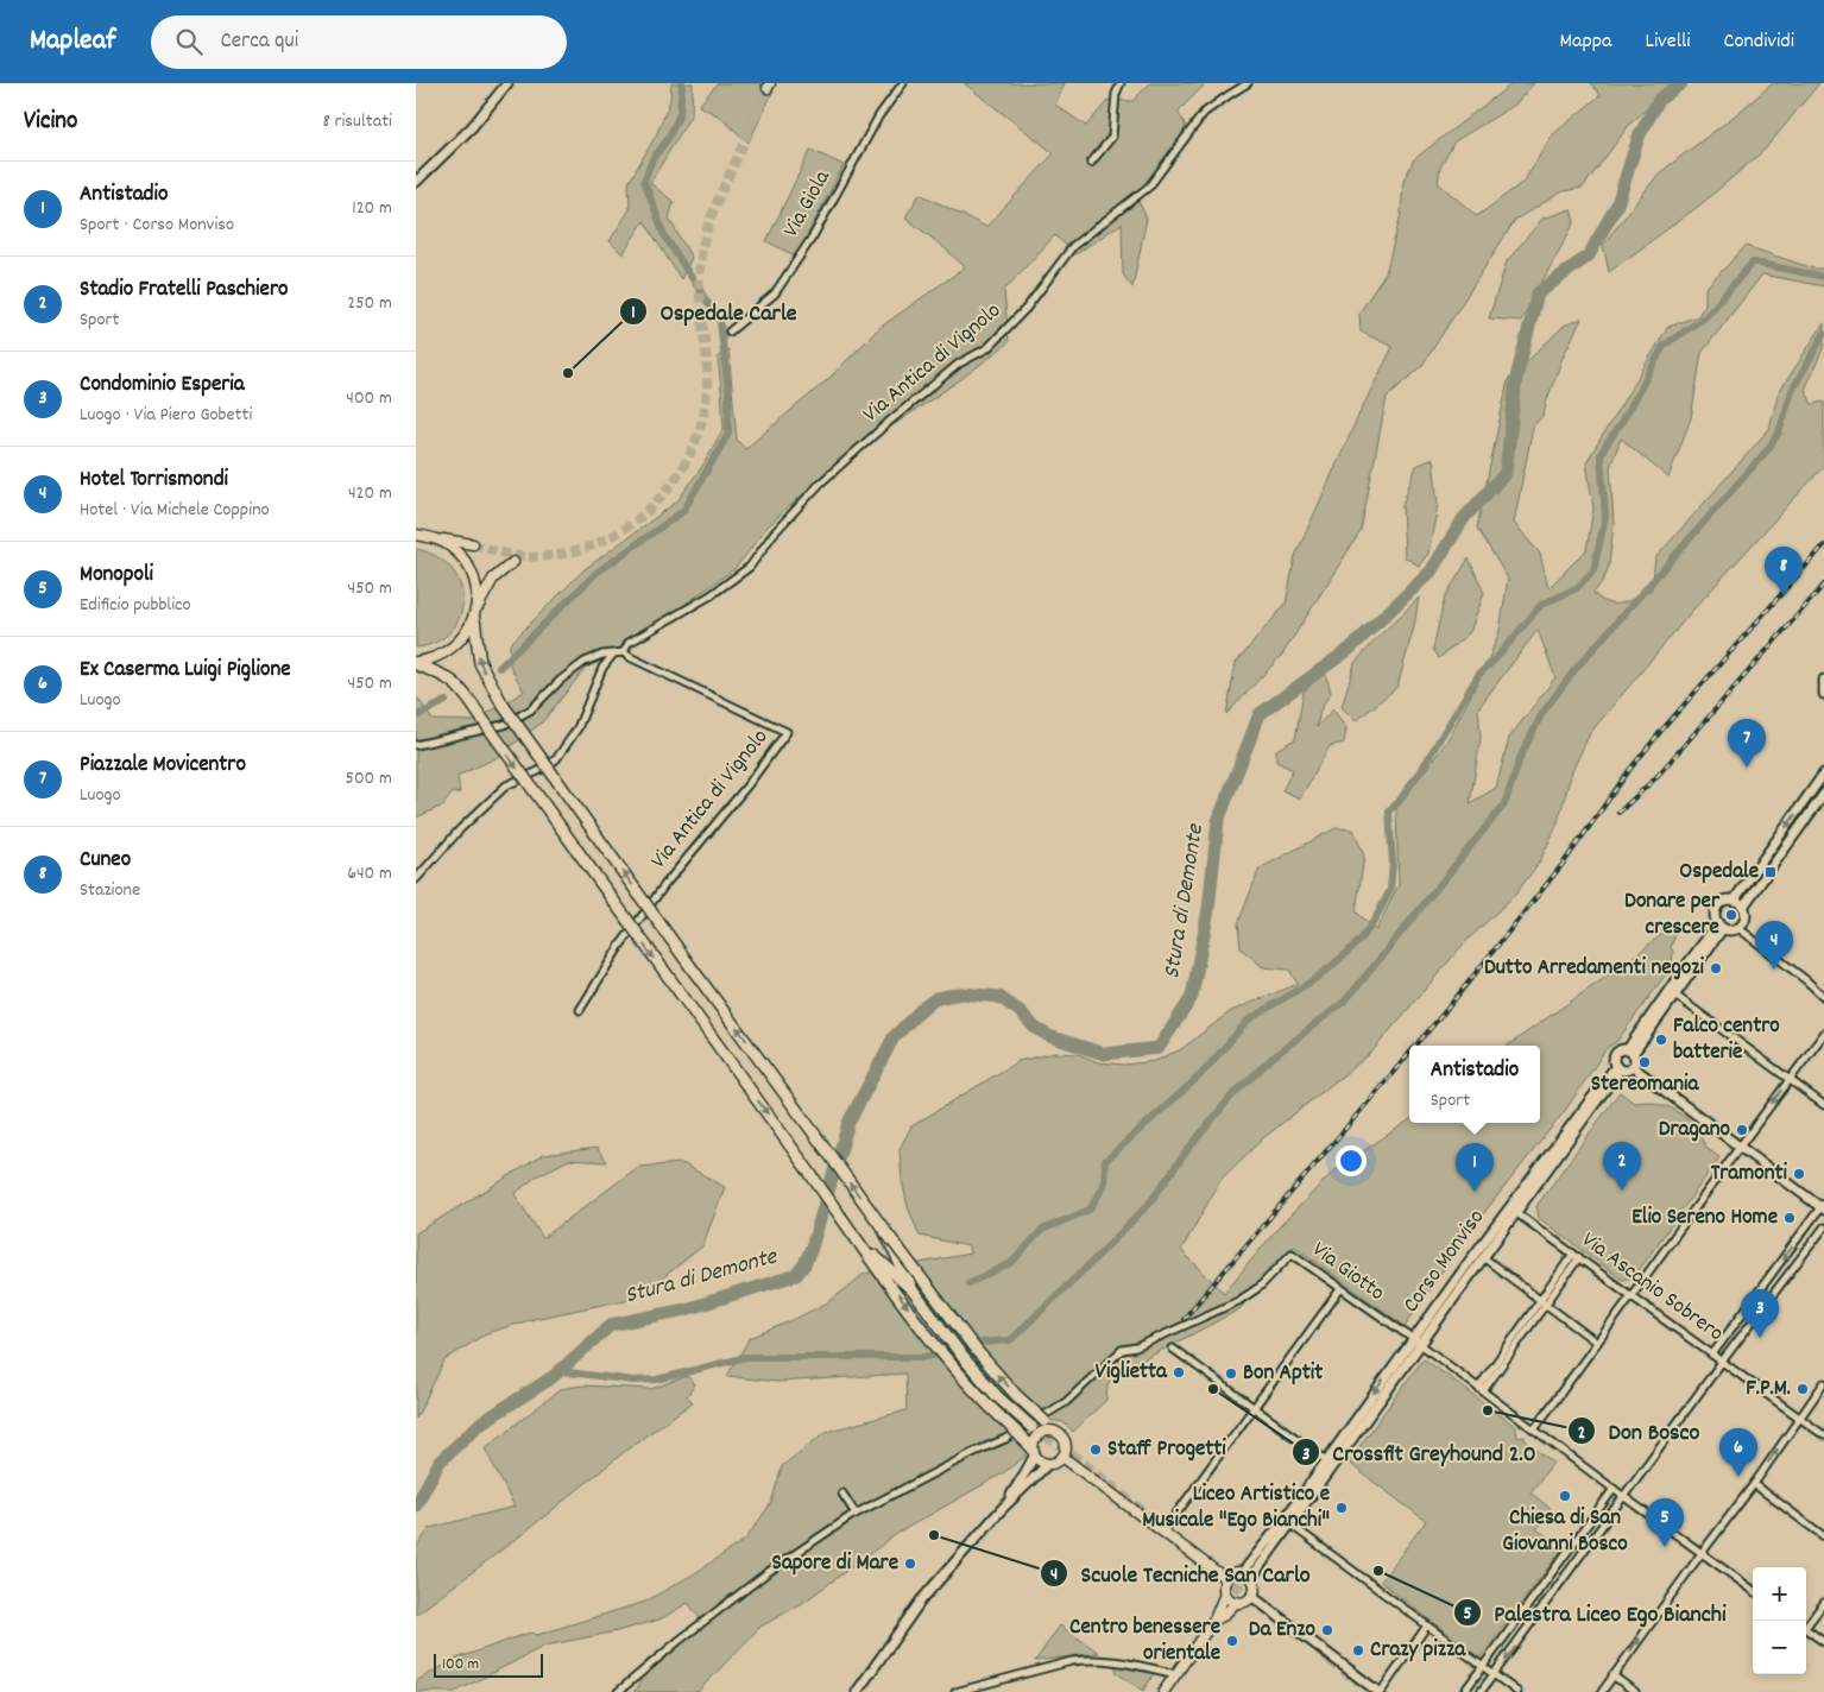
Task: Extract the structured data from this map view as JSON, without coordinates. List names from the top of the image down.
{
  "streets": {
    "main road": ["Corso Monviso"],
    "street": [
      "Via Giola",
      "Via Antica di Vignolo",
      "Via Giotto",
      "Via Ascanio Sobrero"
    ]
  },
  "crossings": [
    ["Corso Monviso", "Via Giotto"],
    ["Corso Monviso", "Via Ascanio Sobrero"]
  ],
  "water": ["Stura di Demonte"],
  "places": {
    "other": [
      "Ospedale Carle",
      "Donare per crescere",
      "Dutto Arredamenti negozi",
      "Falco centro batterie",
      "Stereomania",
      "Dragano",
      "Tramonti",
      "Elio Sereno Home",
      "Viglietta",
      "Bon Aptit",
      "Crossfit Greyhound 2.0",
      "F.P.M.",
      "Don Bosco",
      "Staff Progetti",
      "Chiesa di San Giovanni Bosco",
      "Liceo Artistico e Musicale \"Ego Bianchi\"",
      "Scuole Tecniche San Carlo",
      "Sapore di Mare",
      "Palestra Liceo Ego Bianchi",
      "Da Enzo",
      "Centro benessere orientale",
      "Crazy pizza"
    ],
    "transit": ["Ospedale"]
  },
  "scale_bar": "100 m",
  "page": {
    "header": "Mapleaf",
    "search": "Cerca qui",
    "nav": ["Mappa", "Livelli", "Condividi"],
    "heading": ["Vicino", "8 risultati"],
    "list": [
      {
        "mark": "1",
        "name": "Antistadio",
        "note": "Sport · Corso Monviso",
        "value": "120 m"
      },
      {
        "mark": "2",
        "name": "Stadio Fratelli Paschiero",
        "note": "Sport",
        "value": "250 m"
      },
      {
        "mark": "3",
        "name": "Condominio Esperia",
        "note": "Luogo · Via Piero Gobetti",
        "value": "400 m"
      },
      {
        "mark": "4",
        "name": "Hotel Torrismondi",
        "note": "Hotel · Via Michele Coppino",
        "value": "420 m"
      },
      {
        "mark": "5",
        "name": "Monopoli",
        "note": "Edificio pubblico",
        "value": "450 m"
      },
      {
        "mark": "6",
        "name": "Ex Caserma Luigi Piglione",
        "note": "Luogo",
        "value": "450 m"
      },
      {
        "mark": "7",
        "name": "Piazzale Movicentro",
        "note": "Luogo",
        "value": "500 m"
      },
      {
        "mark": "8",
        "name": "Cuneo",
        "note": "Stazione",
        "value": "640 m"
      }
    ],
    "pins": [
      "8",
      "7",
      "4",
      "2",
      "1",
      "3",
      "6",
      "5"
    ],
    "popup": ["Antistadio", "Sport"],
    "map_buttons": ["+", "−"],
    "scale": "100 m"
  }
}
